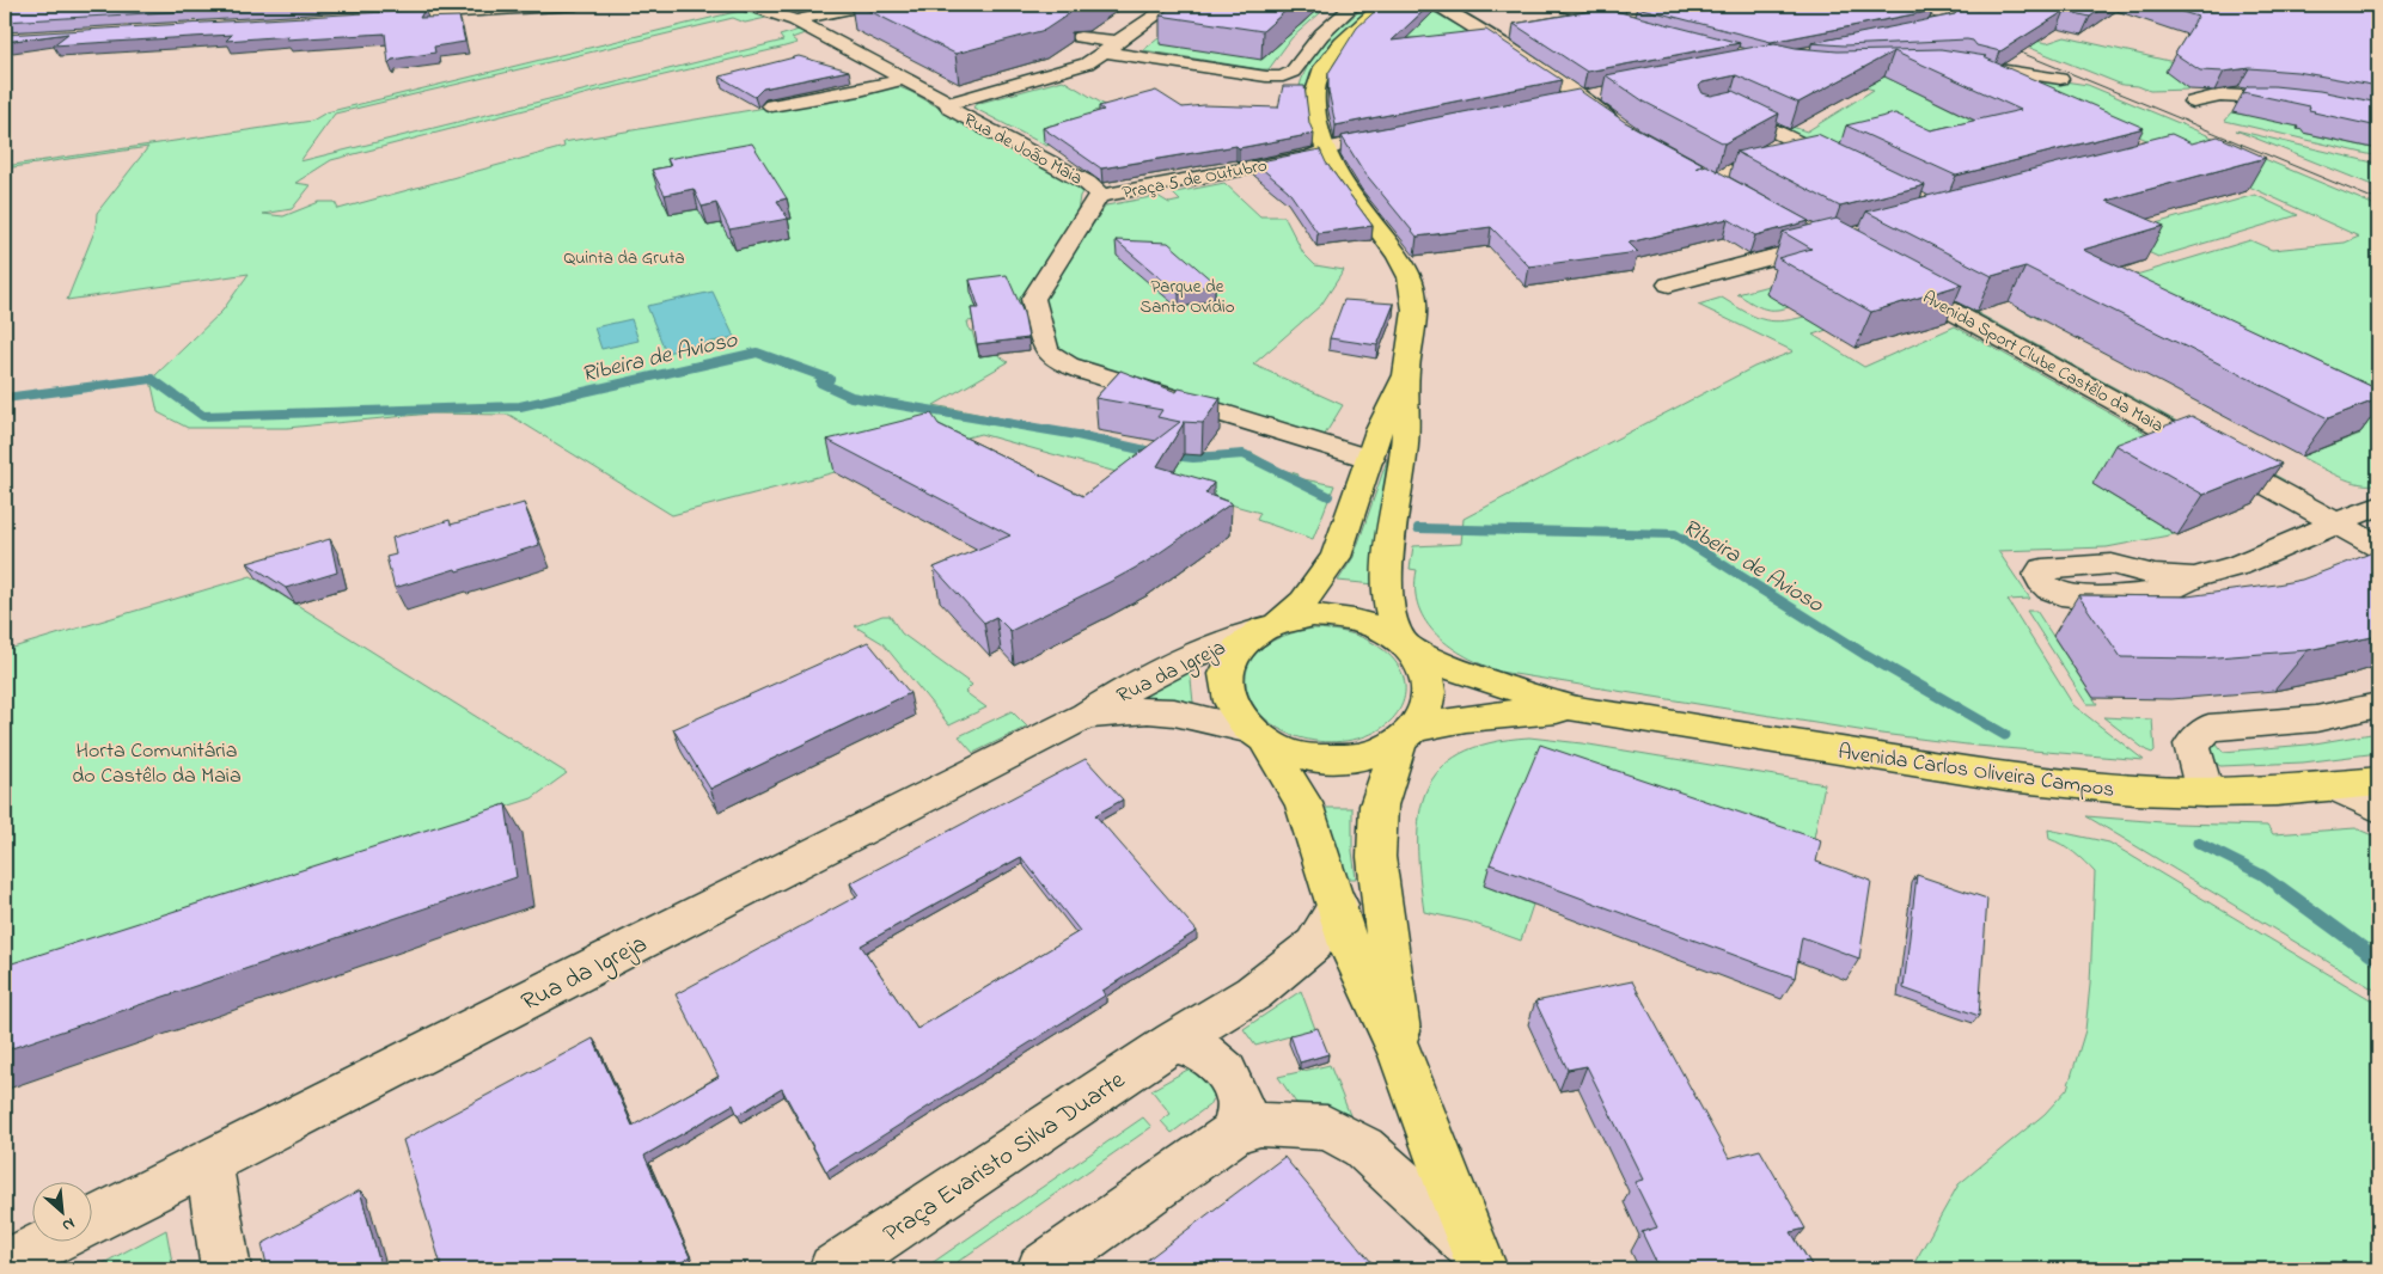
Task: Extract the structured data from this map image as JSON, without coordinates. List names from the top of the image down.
{
  "streets": {
    "main road": ["Avenida Carlos Oliveira Campos"],
    "street": [
      "Rua de João Maia",
      "Praça 5 de Outubro",
      "Avenida Sport Clube Castêlo da Maia",
      "Rua da Igreja",
      "Praça Evaristo Silva Duarte"
    ]
  },
  "crossings": [
    ["Rua de João Maia", "Praça 5 de Outubro"],
    ["Rua da Igreja", "Avenida Carlos Oliveira Campos"]
  ],
  "water": ["Ribeira de Avioso"],
  "parks": ["Quinta da Gruta", "Parque de Santo Ovídio", "Horta Comunitária do Castêlo da Maia"],
  "north": "bottom right"
}
